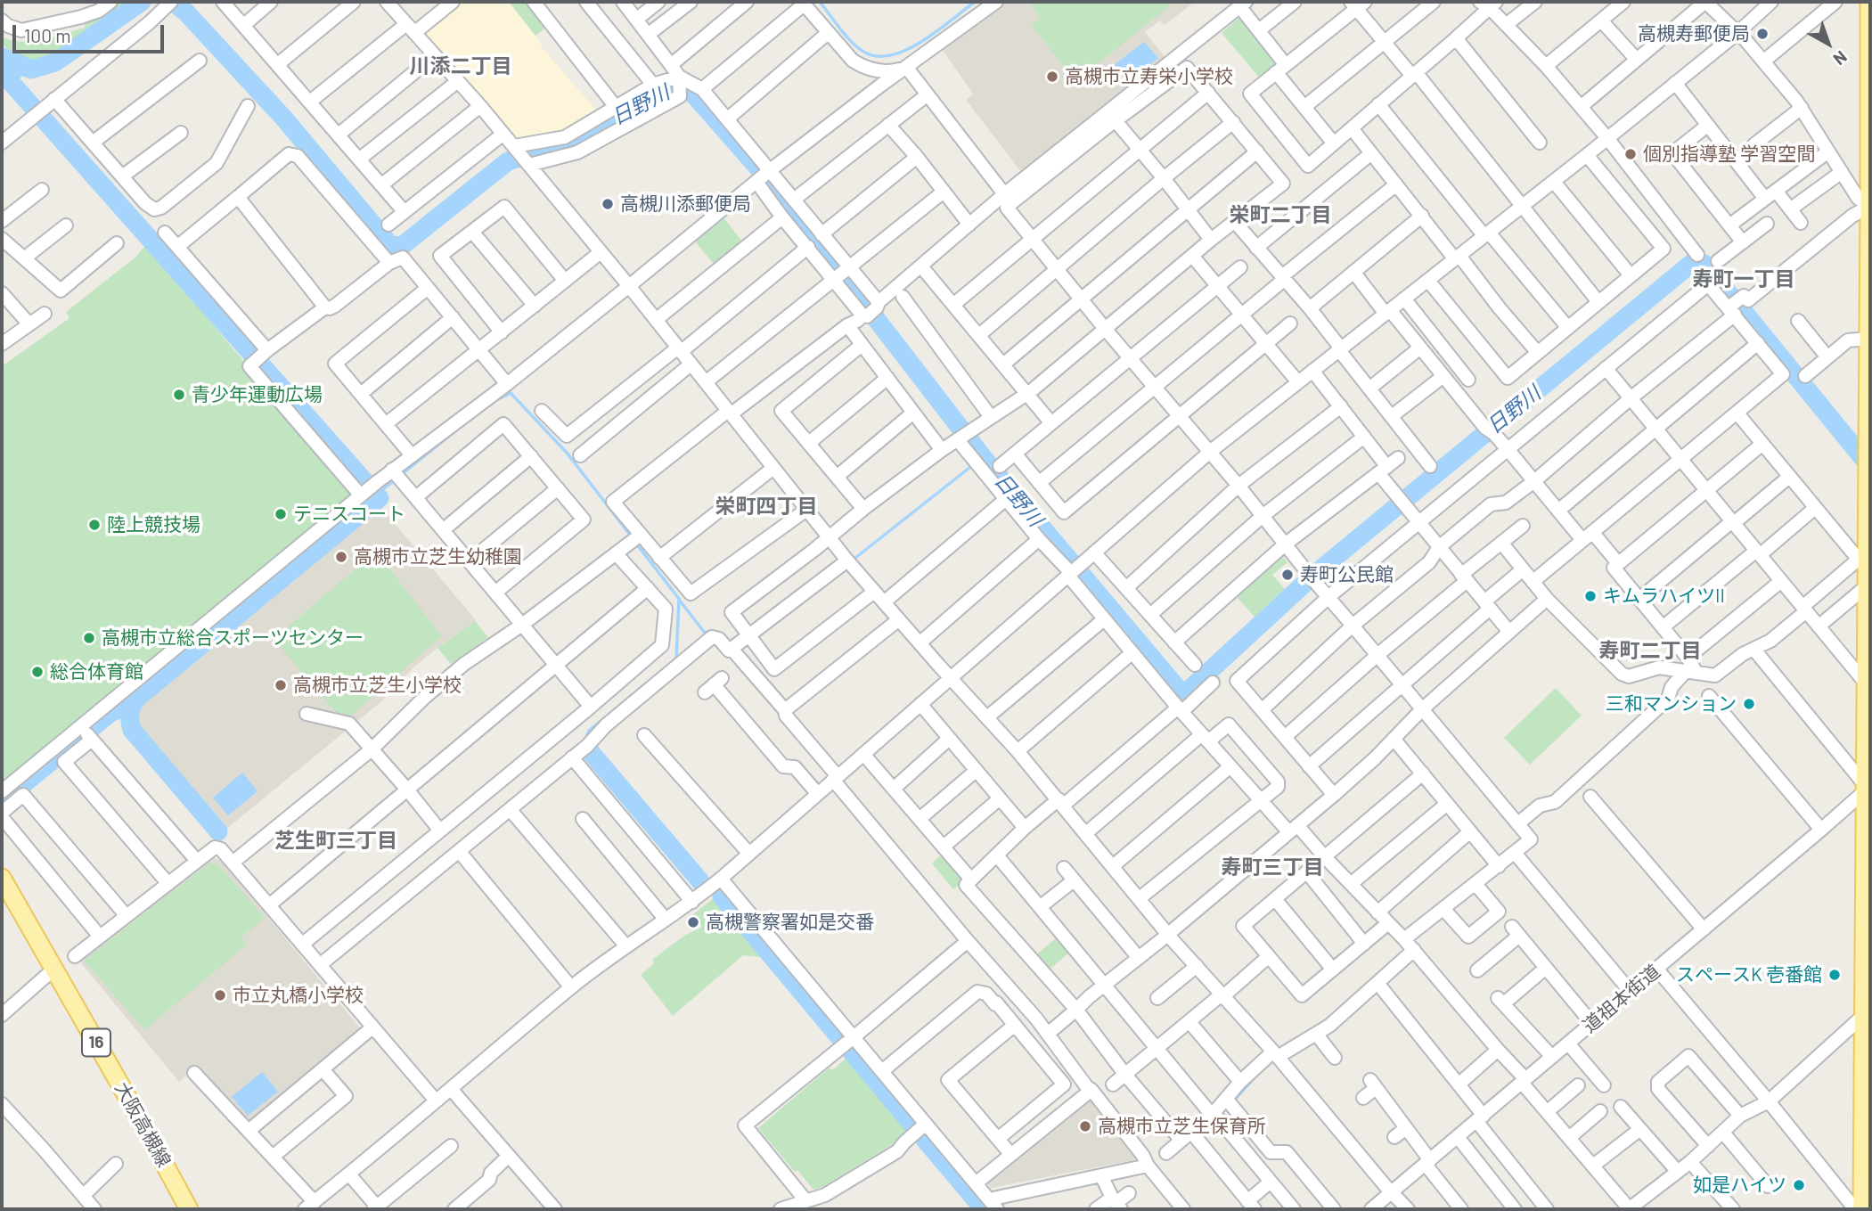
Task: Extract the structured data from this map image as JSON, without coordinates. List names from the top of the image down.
{
  "streets": {
    "main road": ["16", "大阪高槻線"],
    "street": ["道祖本街道"]
  },
  "districts": [
    "川添二丁目",
    "栄町二丁目",
    "寿町一丁目",
    "栄町四丁目",
    "寿町二丁目",
    "芝生町三丁目",
    "寿町三丁目"
  ],
  "water": ["日野川"],
  "places": [
    "高槻寿郵便局",
    "高槻市立寿栄小学校",
    "個別指導塾 学習空間",
    "高槻川添郵便局",
    "青少年運動広場",
    "テニスコート",
    "陸上競技場",
    "高槻市立芝生幼稚園",
    "寿町公民館",
    "キムラハイツII",
    "高槻市立総合スポーツセンター",
    "総合体育館",
    "高槻市立芝生小学校",
    "三和マンション",
    "高槻警察署如是交番",
    "スペースK 壱番館",
    "市立丸橋小学校",
    "高槻市立芝生保育所",
    "如是ハイツ"
  ],
  "scale_bar": "100 m",
  "north": "bottom right"
}
